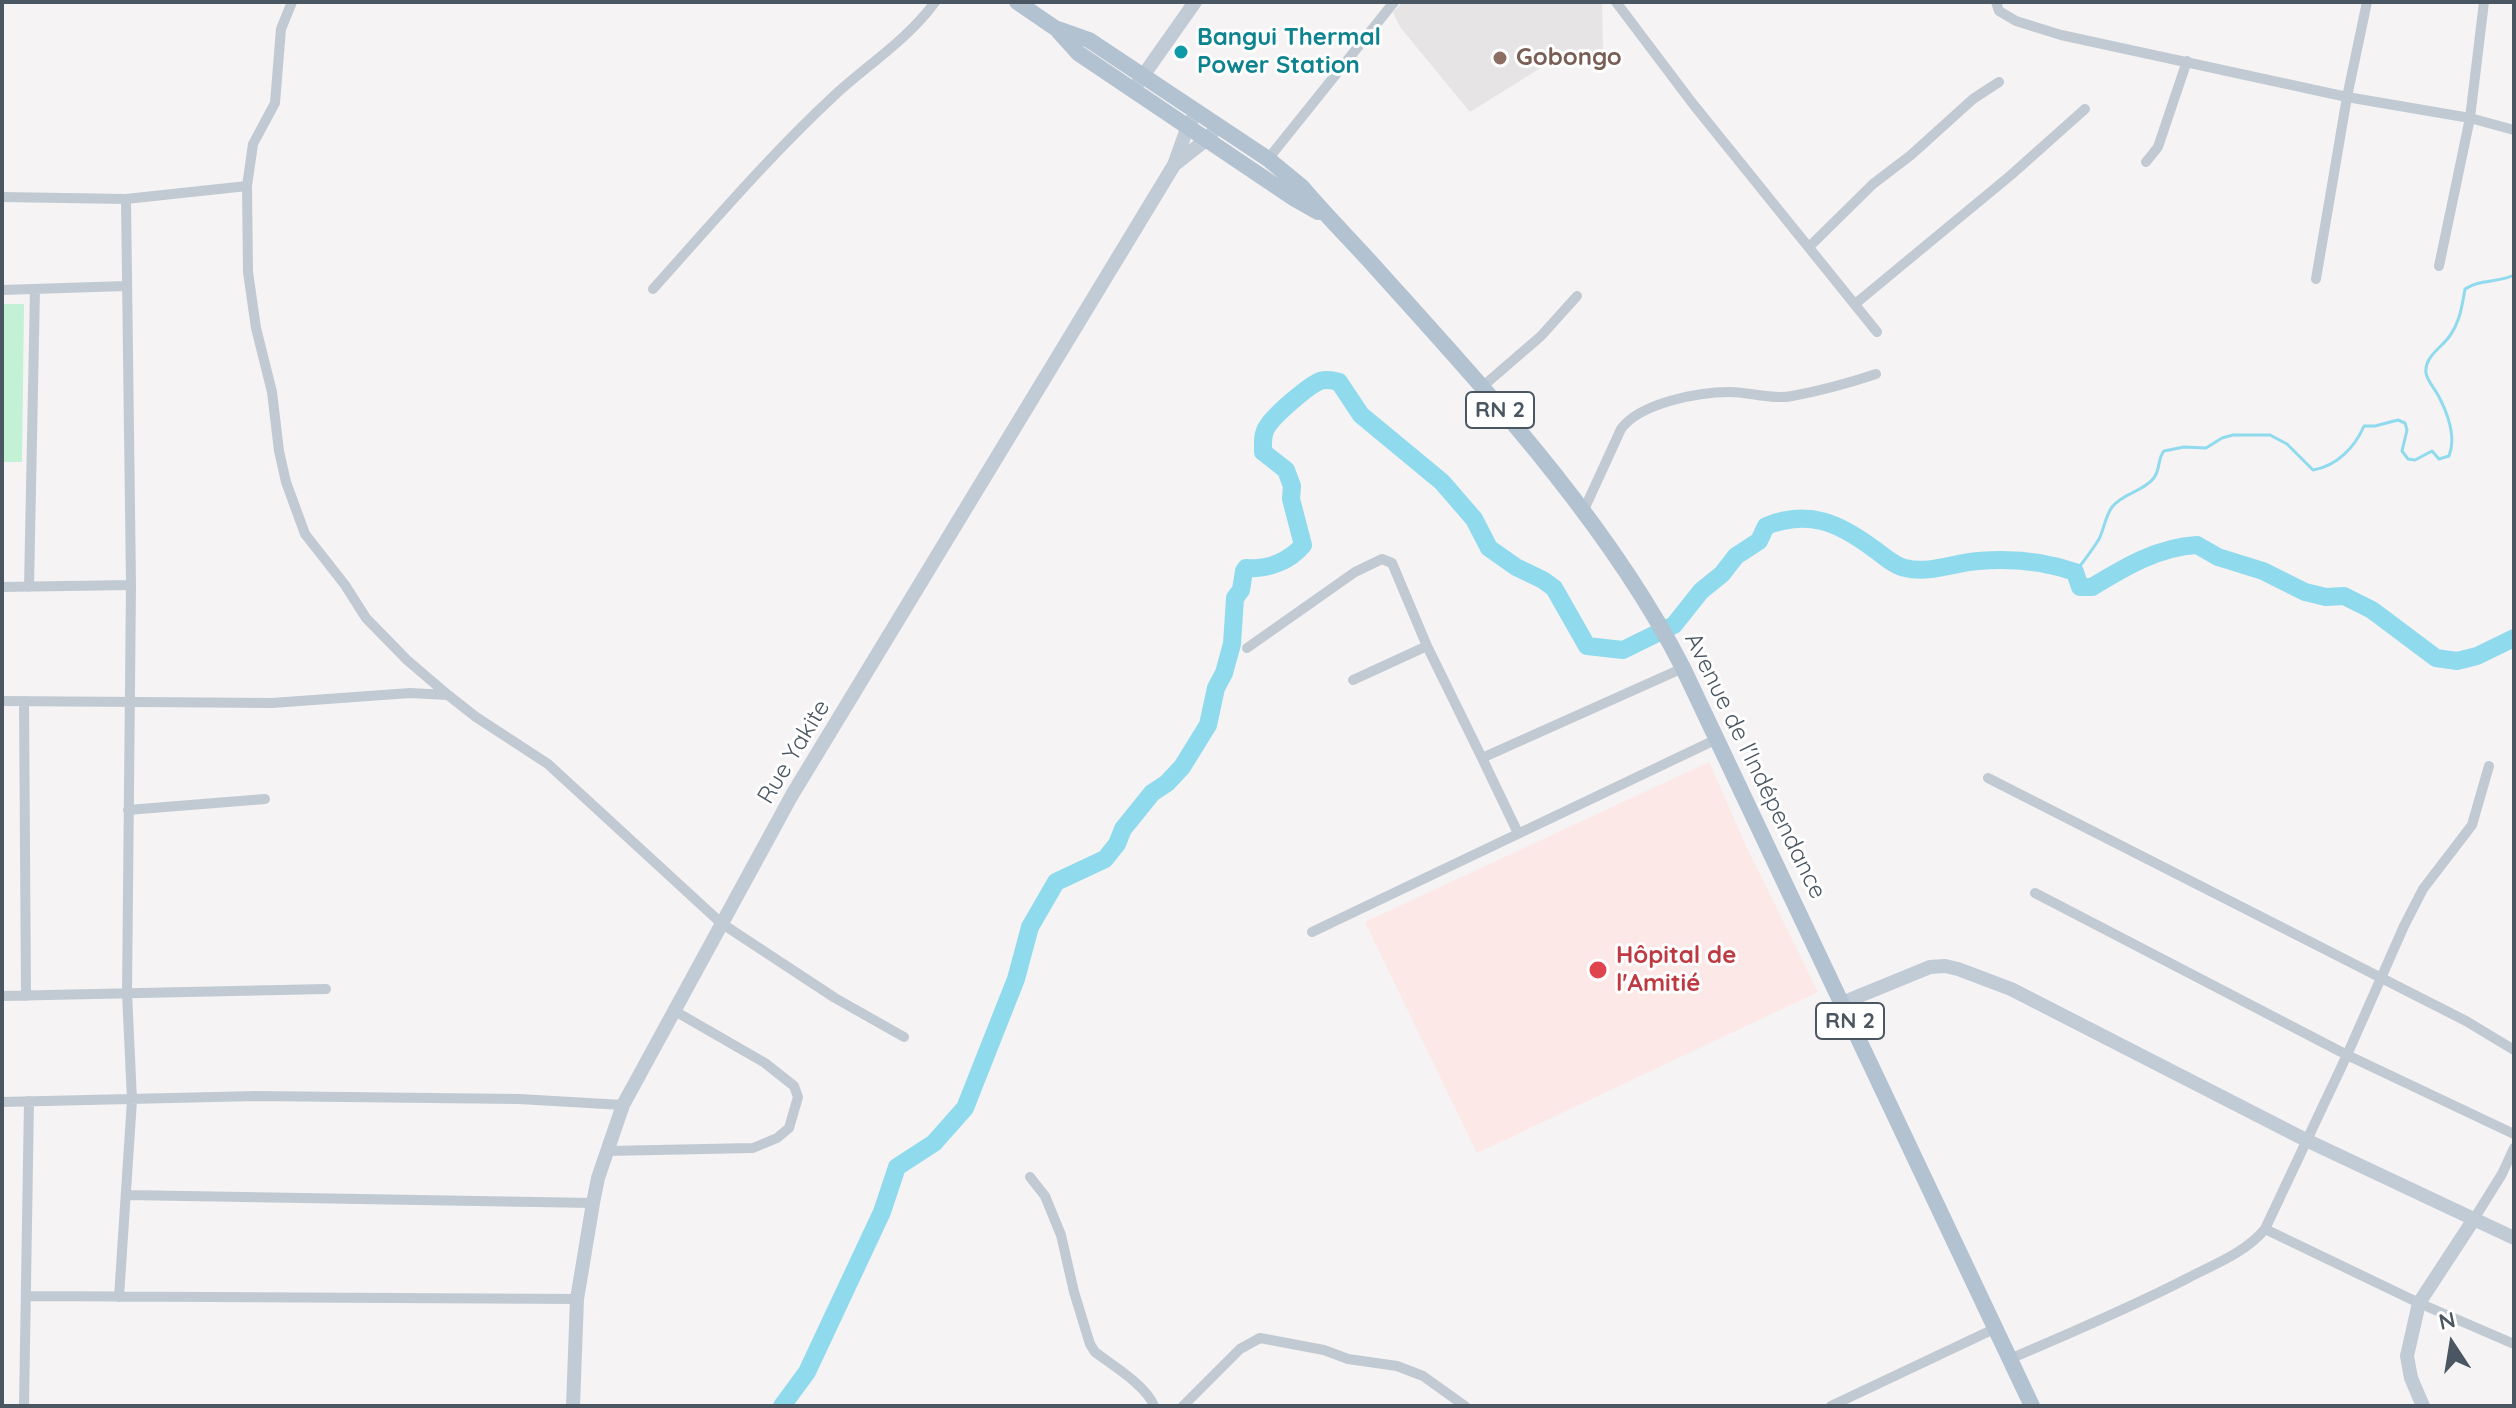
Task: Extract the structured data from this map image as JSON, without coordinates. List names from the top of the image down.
{
  "streets": {
    "main road": ["RN 2", "Rue Yakite", "Avenue de l'Indépendance"]
  },
  "crossings": [
    ["Rue Yakite", "Avenue de l'Indépendance"]
  ],
  "places": ["Bangui Thermal Power Station", "Gobongo", "Hôpital de l'Amitié"],
  "north": "top"
}
